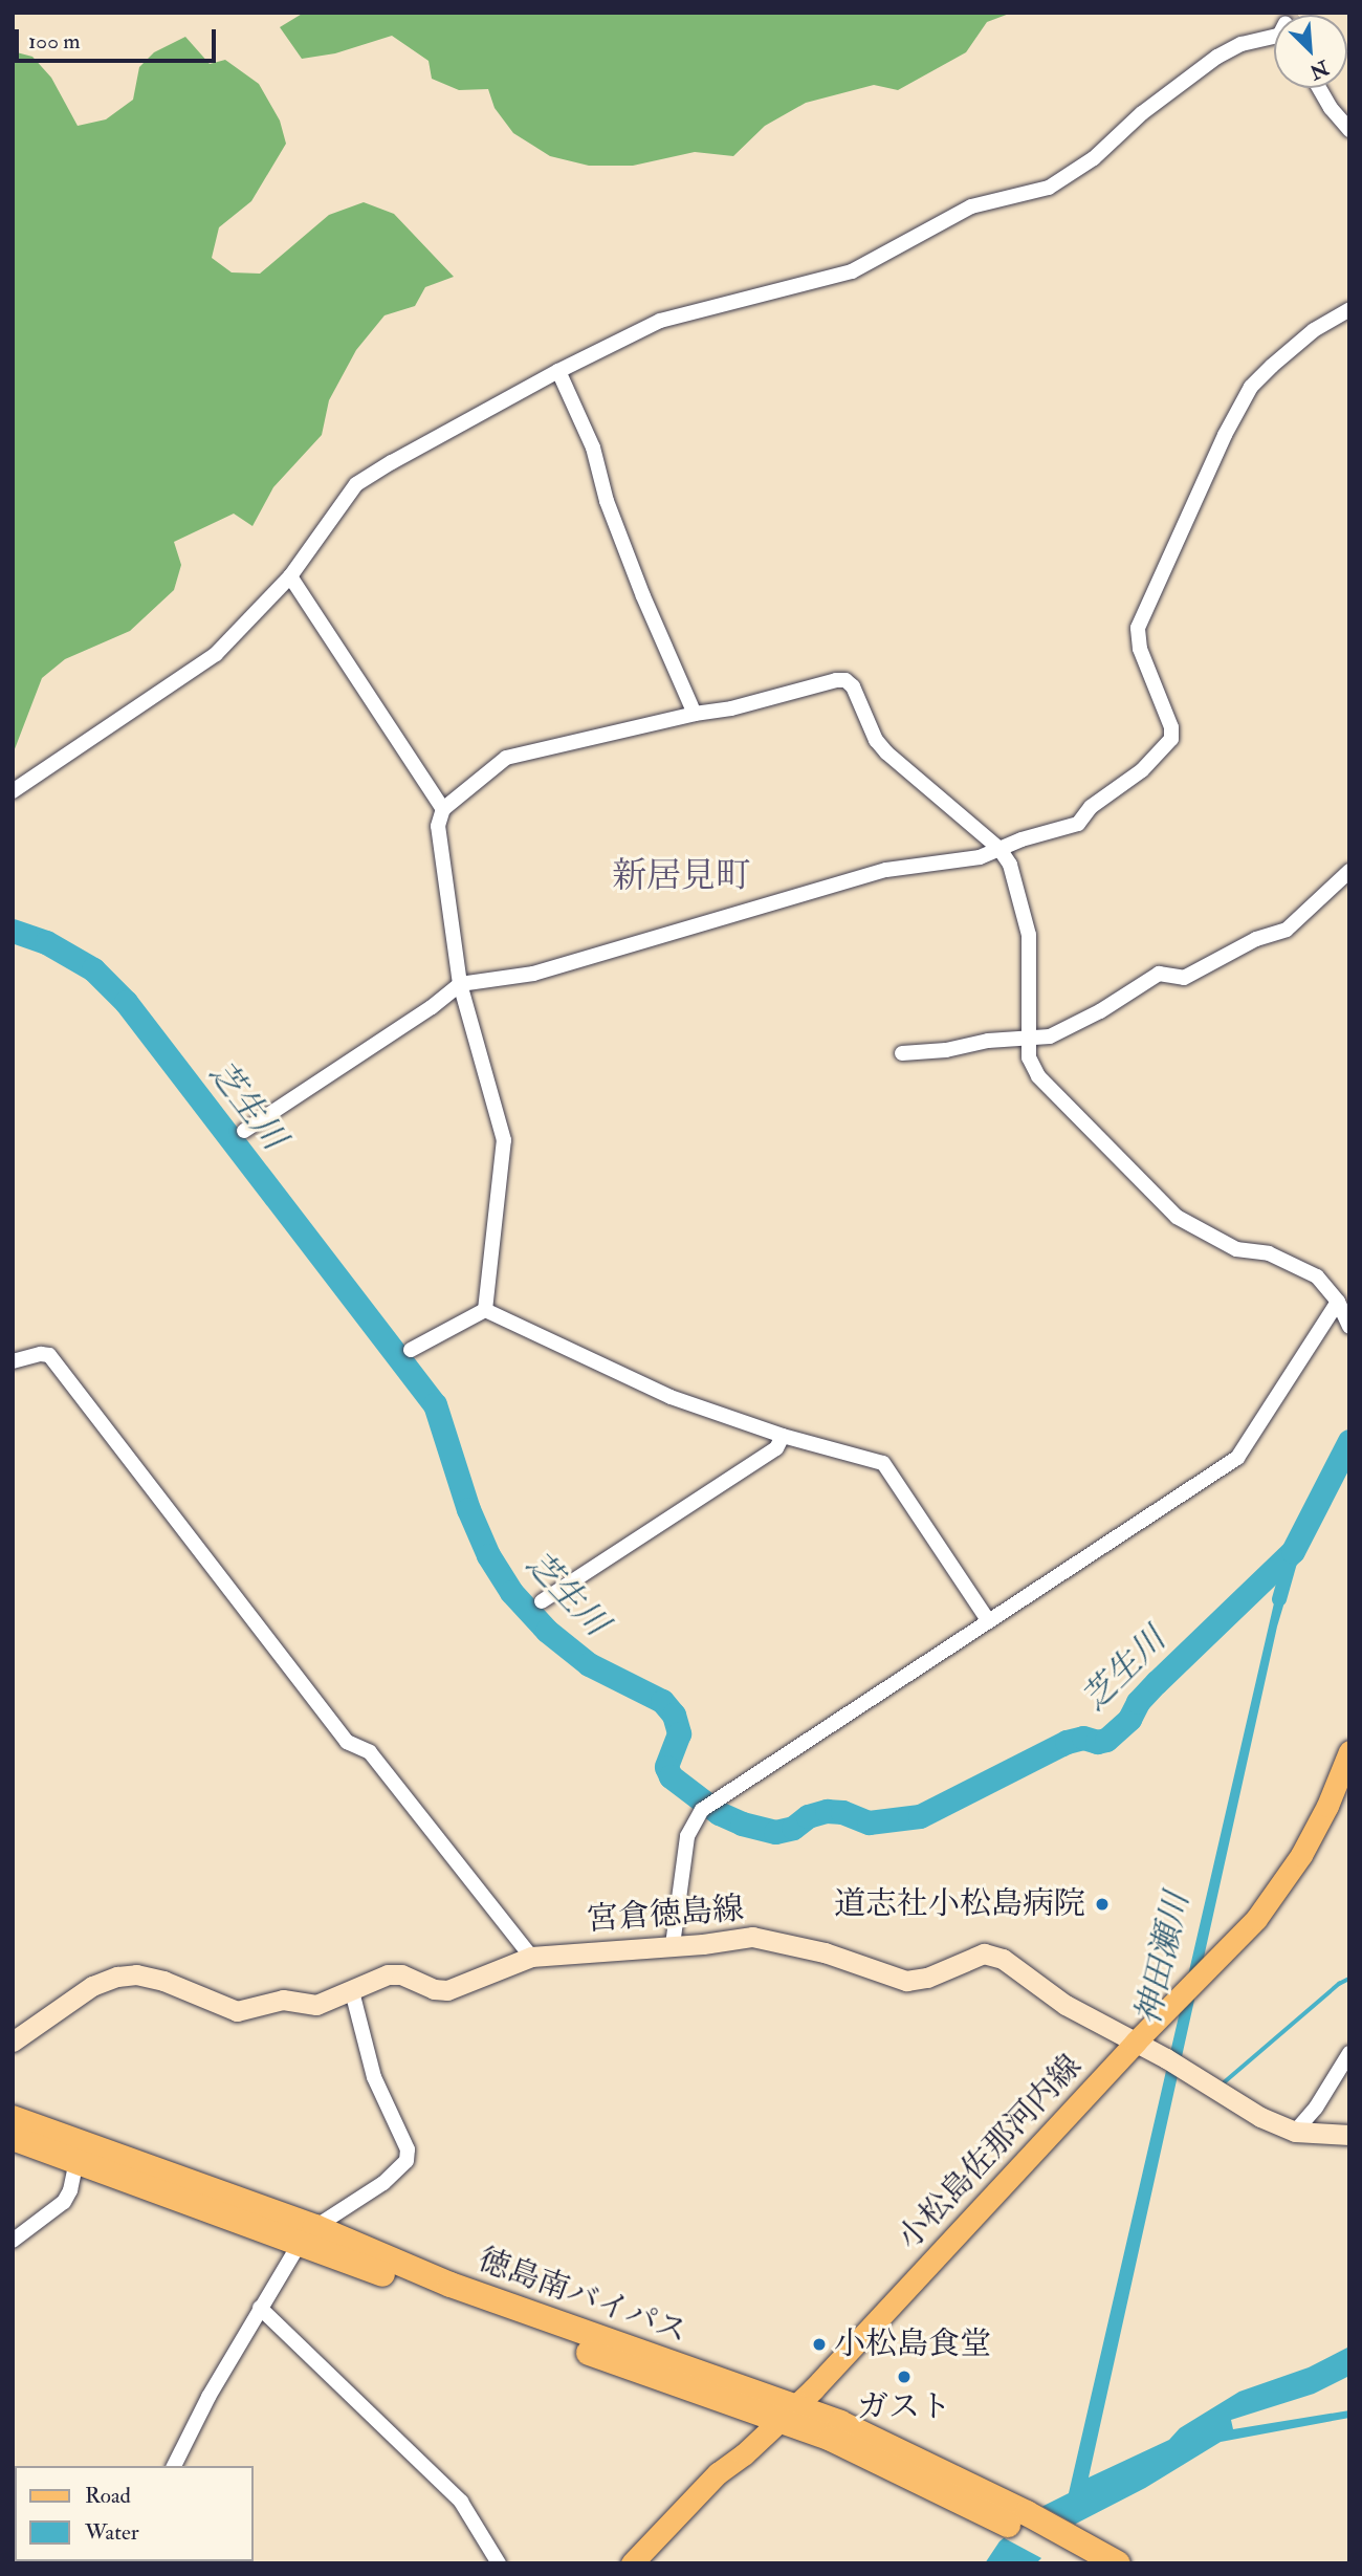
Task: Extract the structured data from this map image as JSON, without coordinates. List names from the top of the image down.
{
  "streets": {
    "highway": ["徳島南バイパス"],
    "main road": ["宮倉徳島線", "小松島佐那河内線"]
  },
  "crossings": [
    ["宮倉徳島線", "小松島佐那河内線"],
    ["小松島佐那河内線", "徳島南バイパス"]
  ],
  "districts": ["新居見町"],
  "water": ["芝生川", "神田瀬川"],
  "places": ["道志社小松島病院", "小松島食堂", "ガスト"],
  "legend": ["Road", "Water"],
  "scale_bar": "100 m",
  "north": "bottom right"
}
